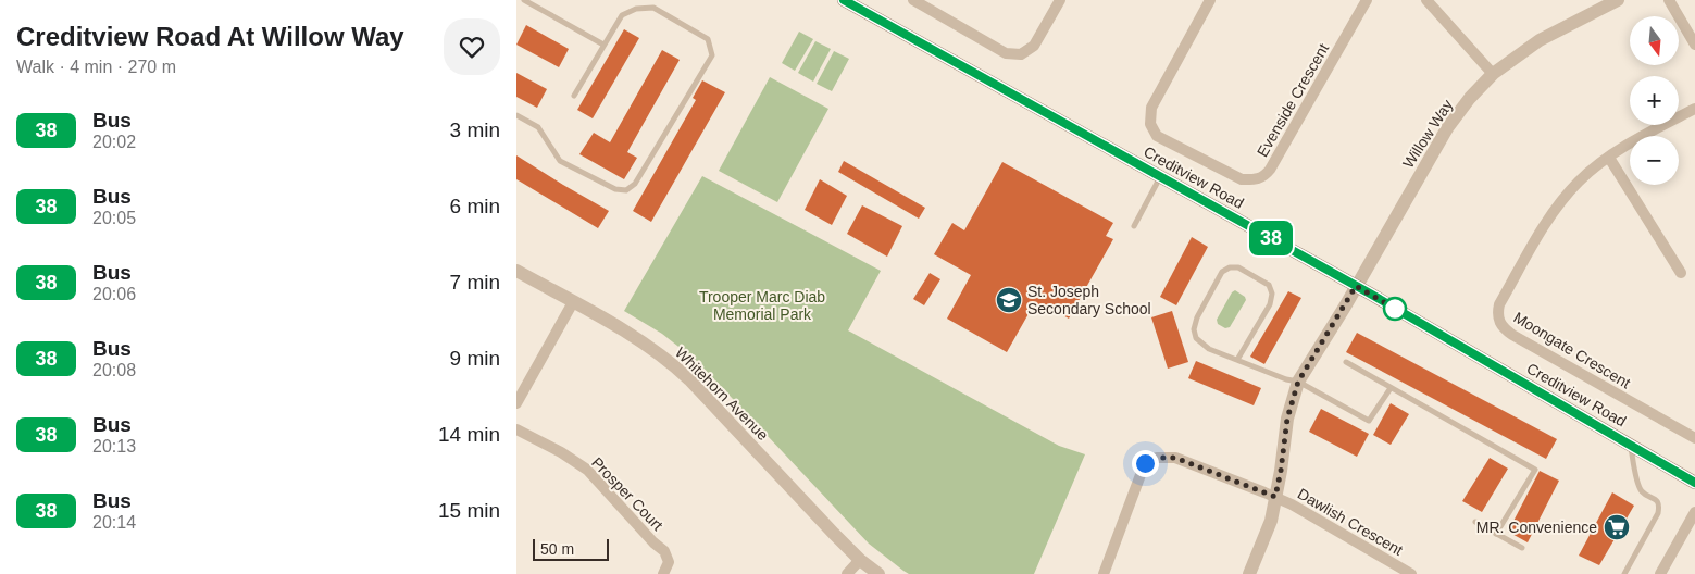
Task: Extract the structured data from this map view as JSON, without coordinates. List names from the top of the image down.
{
  "streets": {
    "main road": ["Creditview Road"],
    "street": [
      "Evenside Crescent",
      "Willow Way",
      "Moongate Crescent",
      "Whitehorn Avenue",
      "Prosper Court",
      "Dawlish Crescent"
    ]
  },
  "crossings": [
    ["Willow Way", "Creditview Road"],
    ["Willow Way", "Dawlish Crescent"]
  ],
  "parks": ["Trooper Marc Diab Memorial Park"],
  "places": {
    "school or university": ["St. Joseph Secondary School"],
    "supermarket": ["MR. Convenience"]
  },
  "lines": ["bus line 38"],
  "scale_bar": "50 m",
  "north": "bottom",
  "page": {
    "heading": ["Creditview Road At Willow Way", "Walk · 4 min · 270 m"],
    "on_map": "38",
    "map_buttons": ["+", "−"],
    "list": [
      {
        "mark": "38",
        "name": "Bus",
        "note": "20:02",
        "value": "3 min"
      },
      {
        "mark": "38",
        "name": "Bus",
        "note": "20:05",
        "value": "6 min"
      },
      {
        "mark": "38",
        "name": "Bus",
        "note": "20:06",
        "value": "7 min"
      },
      {
        "mark": "38",
        "name": "Bus",
        "note": "20:08",
        "value": "9 min"
      },
      {
        "mark": "38",
        "name": "Bus",
        "note": "20:13",
        "value": "14 min"
      },
      {
        "mark": "38",
        "name": "Bus",
        "note": "20:14",
        "value": "15 min"
      }
    ],
    "scale": "50 m"
  }
}
